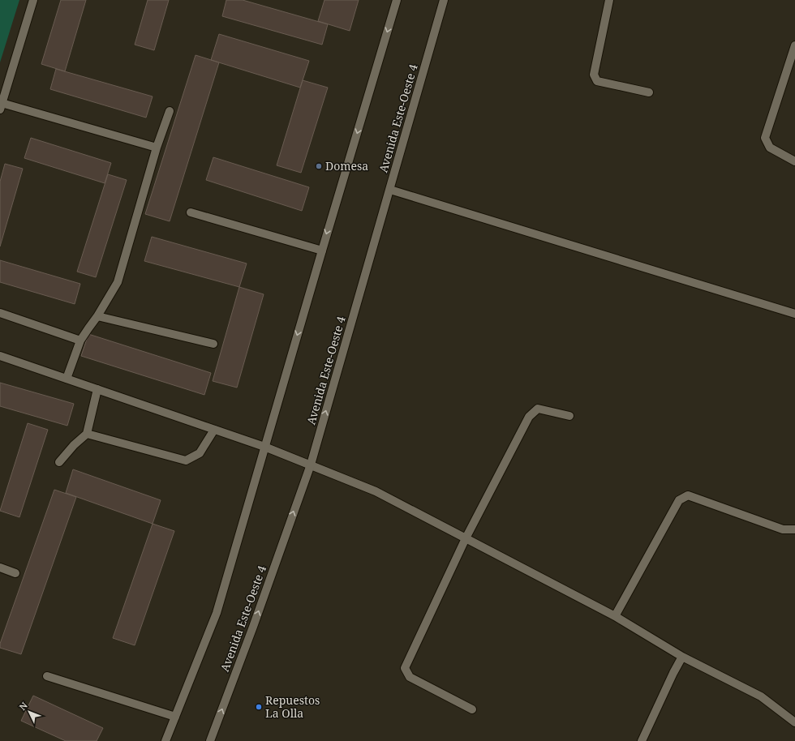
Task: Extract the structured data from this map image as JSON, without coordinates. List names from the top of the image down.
{
  "streets": {
    "street": ["Avenida Este-Oeste 4"]
  },
  "places": ["Domesa", "Repuestos La Olla"],
  "north": "top left"
}
